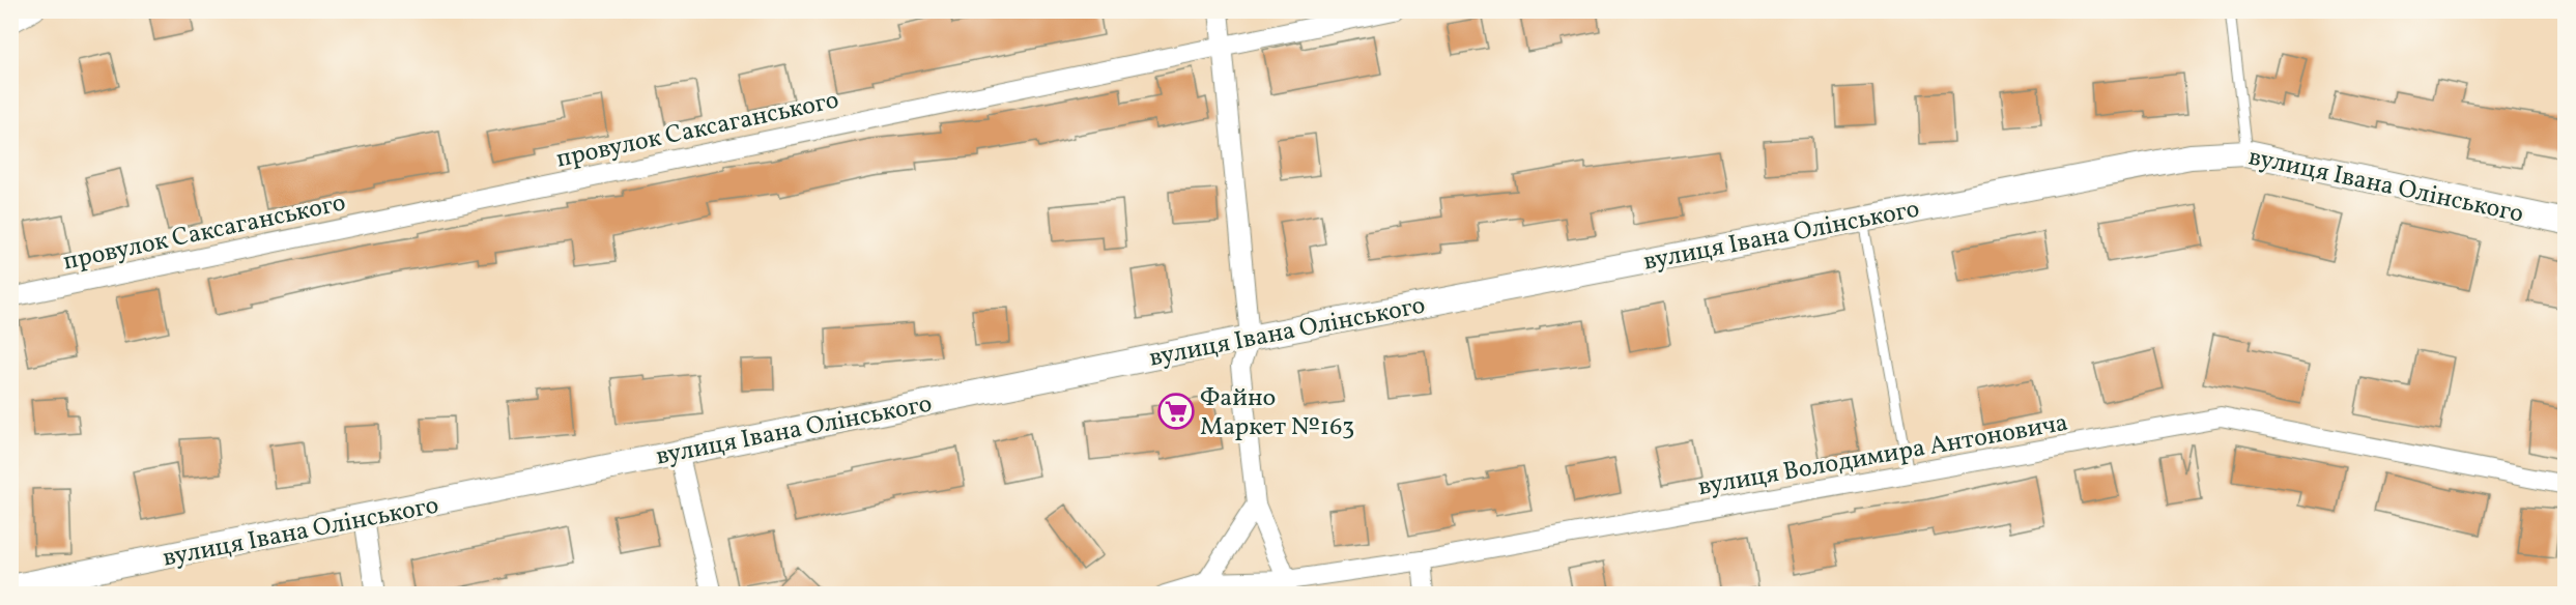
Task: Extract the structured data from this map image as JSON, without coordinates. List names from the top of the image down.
{
  "streets": {
    "street": ["провулок Саксаганського", "вулиця Івана Олінського", "вулиця Володимира Антоновича"]
  },
  "places": {
    "supermarket": ["Файно Маркет №163"]
  }
}
